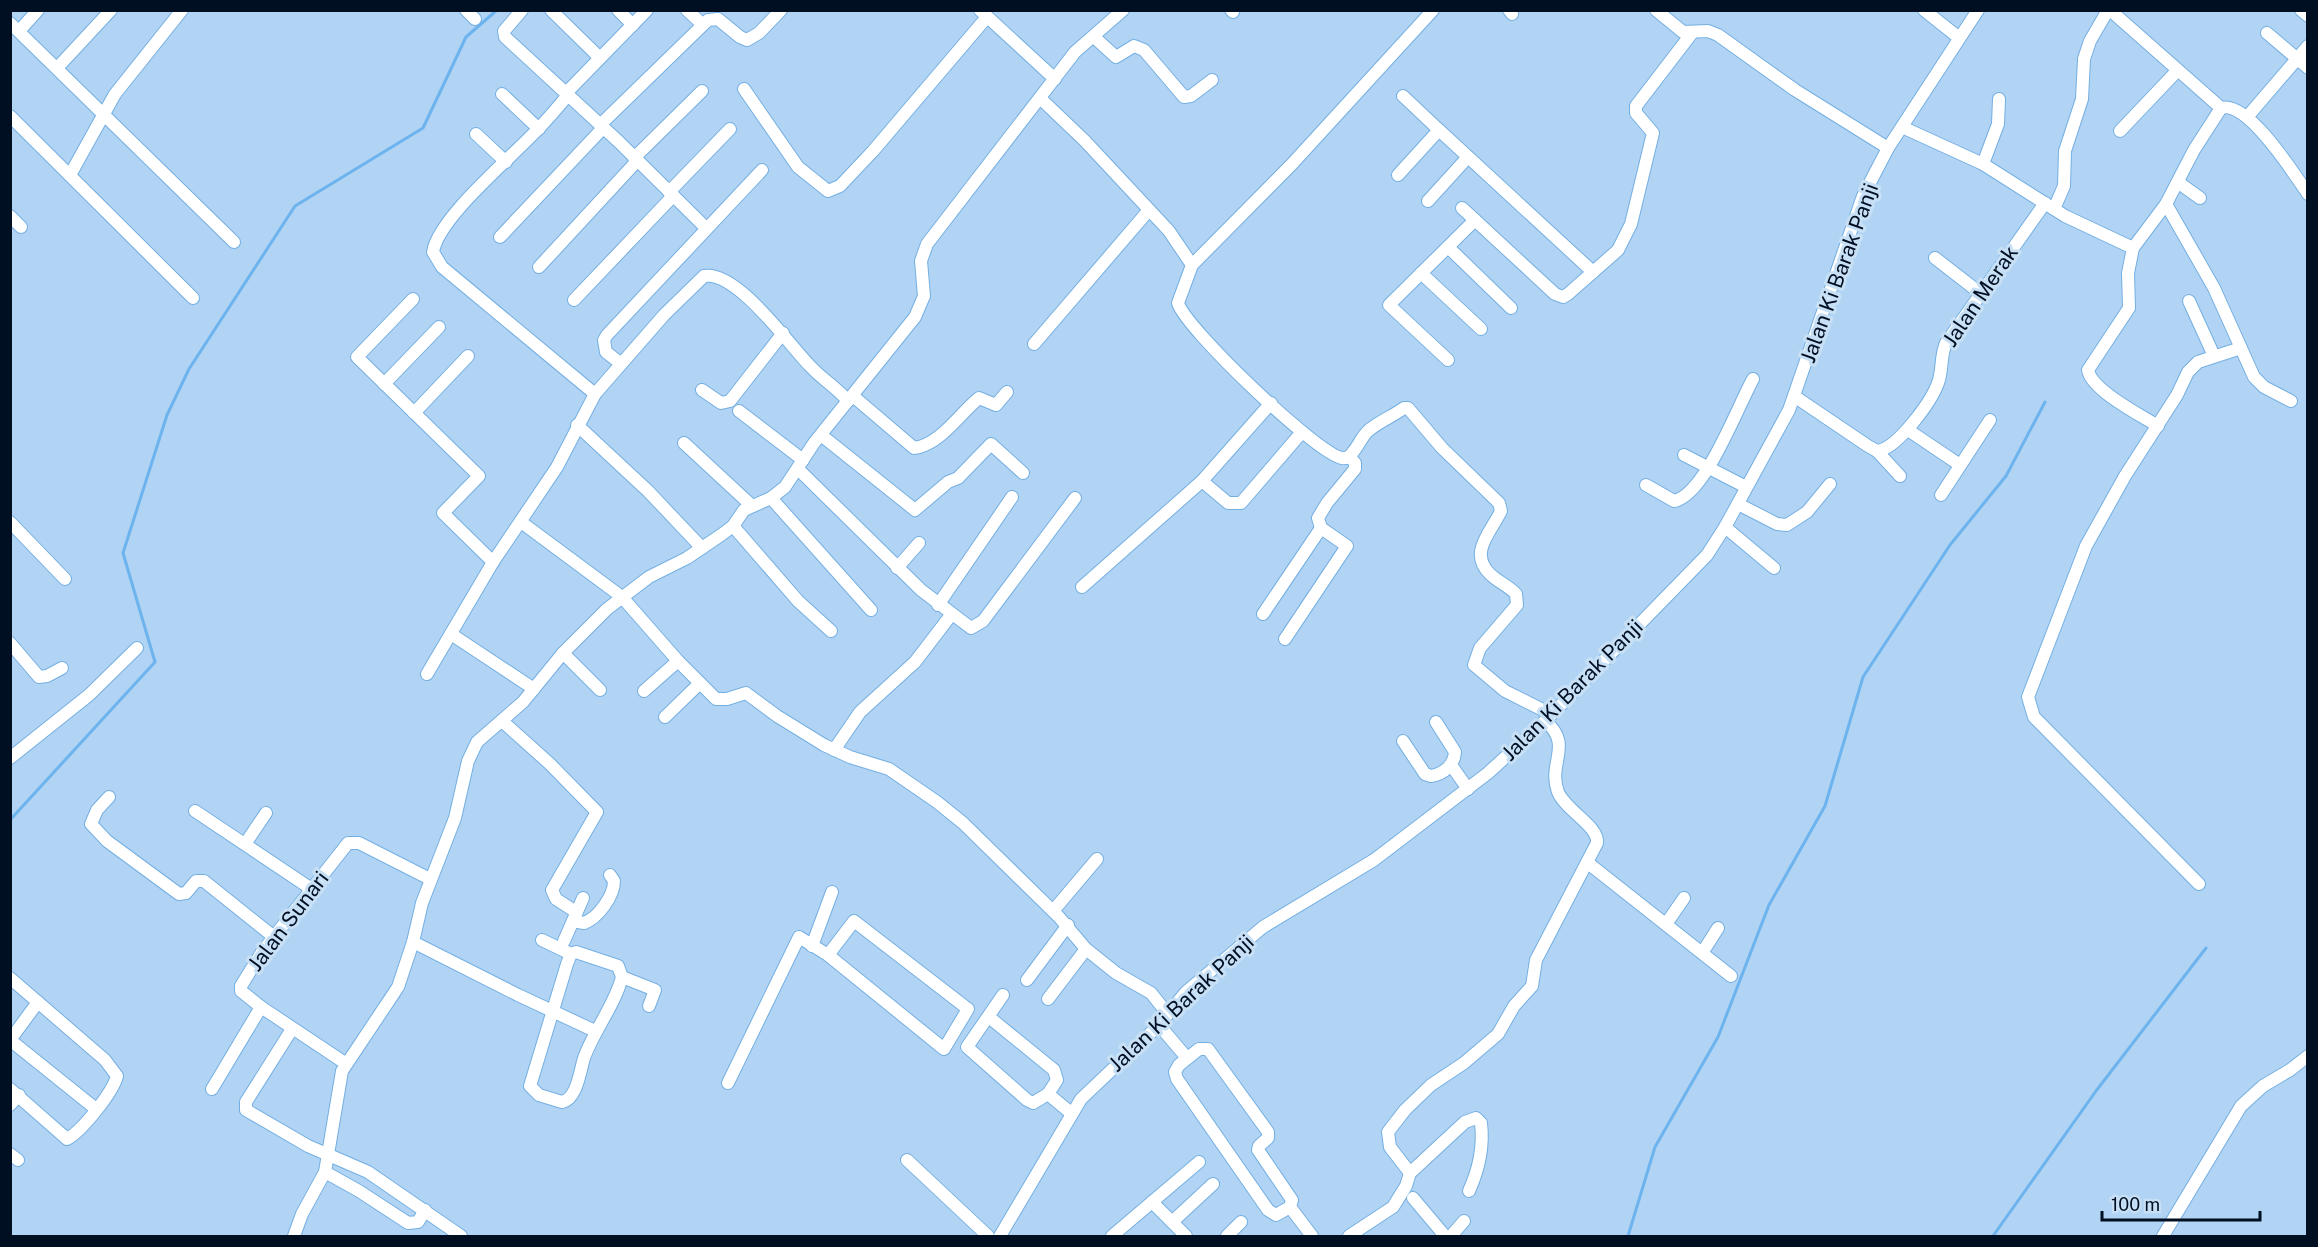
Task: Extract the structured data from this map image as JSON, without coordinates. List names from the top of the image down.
{
  "streets": {
    "street": ["Jalan Ki Barak Panji", "Jalan Merak", "Jalan Sunari"]
  },
  "scale_bar": "100 m"
}
